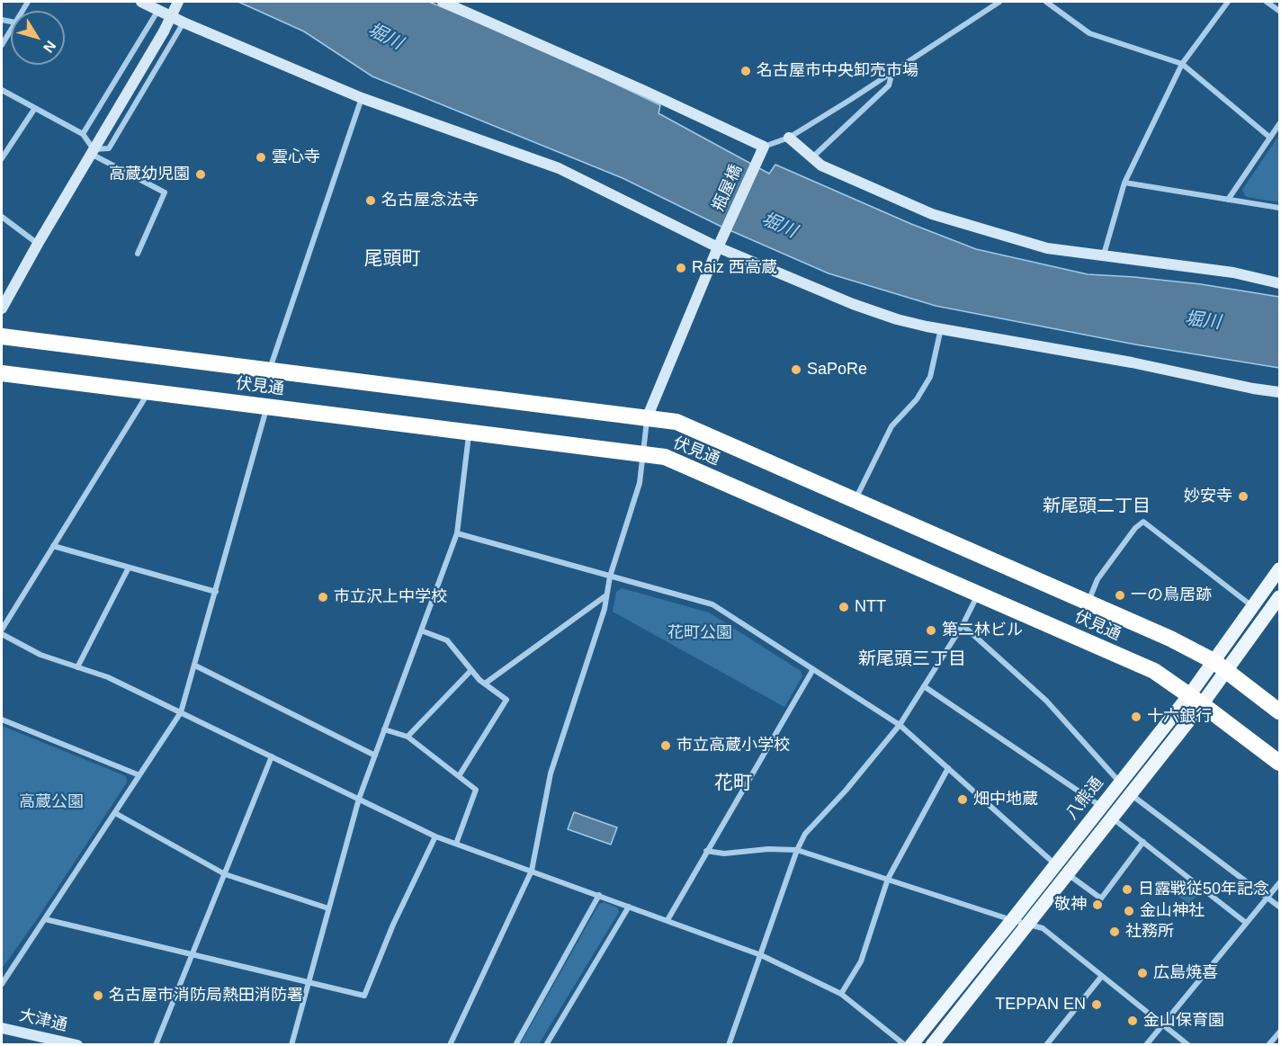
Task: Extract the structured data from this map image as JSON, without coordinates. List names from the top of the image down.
{
  "streets": {
    "highway": ["伏見通"],
    "main road": ["八熊通"],
    "street": ["瓶屋橋", "大津通"]
  },
  "crossings": [
    ["瓶屋橋", "伏見通"],
    ["伏見通", "八熊通"]
  ],
  "districts": [
    "尾頭町",
    "新尾頭二丁目",
    "新尾頭三丁目",
    "花町"
  ],
  "water": ["堀川"],
  "parks": ["花町公園", "高蔵公園"],
  "places": [
    "名古屋市中央卸売市場",
    "雲心寺",
    "高蔵幼児園",
    "名古屋念法寺",
    "Raiz 西高蔵",
    "SaPoRe",
    "妙安寺",
    "一の鳥居跡",
    "市立沢上中学校",
    "NTT",
    "第二林ビル",
    "十六銀行",
    "市立高蔵小学校",
    "畑中地蔵",
    "日露戦従50年記念",
    "敬神",
    "金山神社",
    "社務所",
    "広島焼喜",
    "名古屋市消防局熱田消防署",
    "TEPPAN EN",
    "金山保育園"
  ],
  "north": "bottom right"
}
